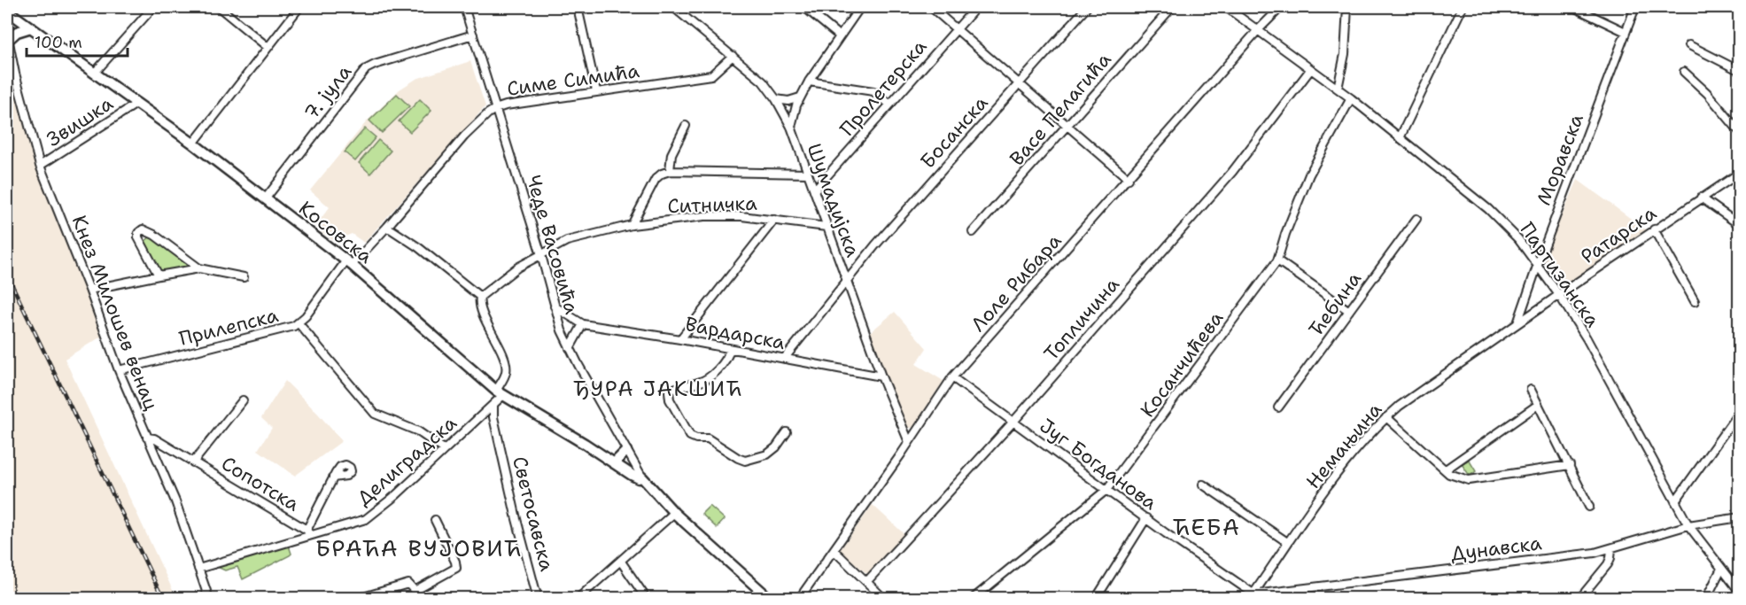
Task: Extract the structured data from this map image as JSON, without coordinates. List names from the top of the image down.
{
  "streets": {
    "main road": ["Косовска"],
    "street": [
      "Симе Симића",
      "Пролетерска",
      "7. јула",
      "Васе Пелагића",
      "Звишка",
      "Босанска",
      "Моравска",
      "Шумадијска",
      "Ситничка",
      "Ратарска",
      "Чеде Васовића",
      "Партизанска",
      "Лоле Рибара",
      "Ћебина",
      "Кнез Милошев венац",
      "Топличина",
      "Прилепска",
      "Вардарска",
      "Косанчићева",
      "Немањина",
      "Делиградска",
      "Југ Богданова",
      "Сопотска",
      "Светосавска",
      "Дунавска"
    ]
  },
  "crossings": [
    ["Симе Симића", "Шумадијска"],
    ["Симе Симића", "Косовска"],
    ["Симе Симића", "Чеде Васовића"],
    ["Симе Симића", "Прилепска"],
    ["Пролетерска", "Шумадијска"],
    ["7. јула", "Косовска"],
    ["7. јула", "Чеде Васовића"],
    ["Звишка", "Косовска"],
    ["Звишка", "Кнез Милошев венац"],
    ["Босанска", "Шумадијска"],
    ["Босанска", "Вардарска"],
    ["Моравска", "Ратарска"],
    ["Моравска", "Партизанска"],
    ["Моравска", "Немањина"],
    ["Шумадијска", "Ситничка"],
    ["Шумадијска", "Лоле Рибара"],
    ["Шумадијска", "Вардарска"],
    ["Ситничка", "Чеде Васовића"],
    ["Ситничка", "Делиградска"],
    ["Косовска", "Чеде Васовића"],
    ["Косовска", "Прилепска"],
    ["Косовска", "Делиградска"],
    ["Ратарска", "Партизанска"],
    ["Ратарска", "Немањина"],
    ["Чеде Васовића", "Вардарска"],
    ["Партизанска", "Лоле Рибара"],
    ["Партизанска", "Топличина"],
    ["Партизанска", "Косанчићева"],
    ["Партизанска", "Дунавска"],
    ["Лоле Рибара", "Југ Богданова"],
    ["Кнез Милошев венац", "Прилепска"],
    ["Кнез Милошев венац", "Делиградска"],
    ["Кнез Милошев венац", "Сопотска"],
    ["Топличина", "Југ Богданова"],
    ["Косанчићева", "Југ Богданова"],
    ["Немањина", "Југ Богданова"],
    ["Немањина", "Дунавска"],
    ["Делиградска", "Сопотска"],
    ["Делиградска", "Светосавска"],
    ["Југ Богданова", "Дунавска"]
  ],
  "districts": ["ЂУРА ЈАКШИЋ", "ЋЕБА", "БРАЋА ВУЈОВИЋ"],
  "scale_bar": "100 m"
}
